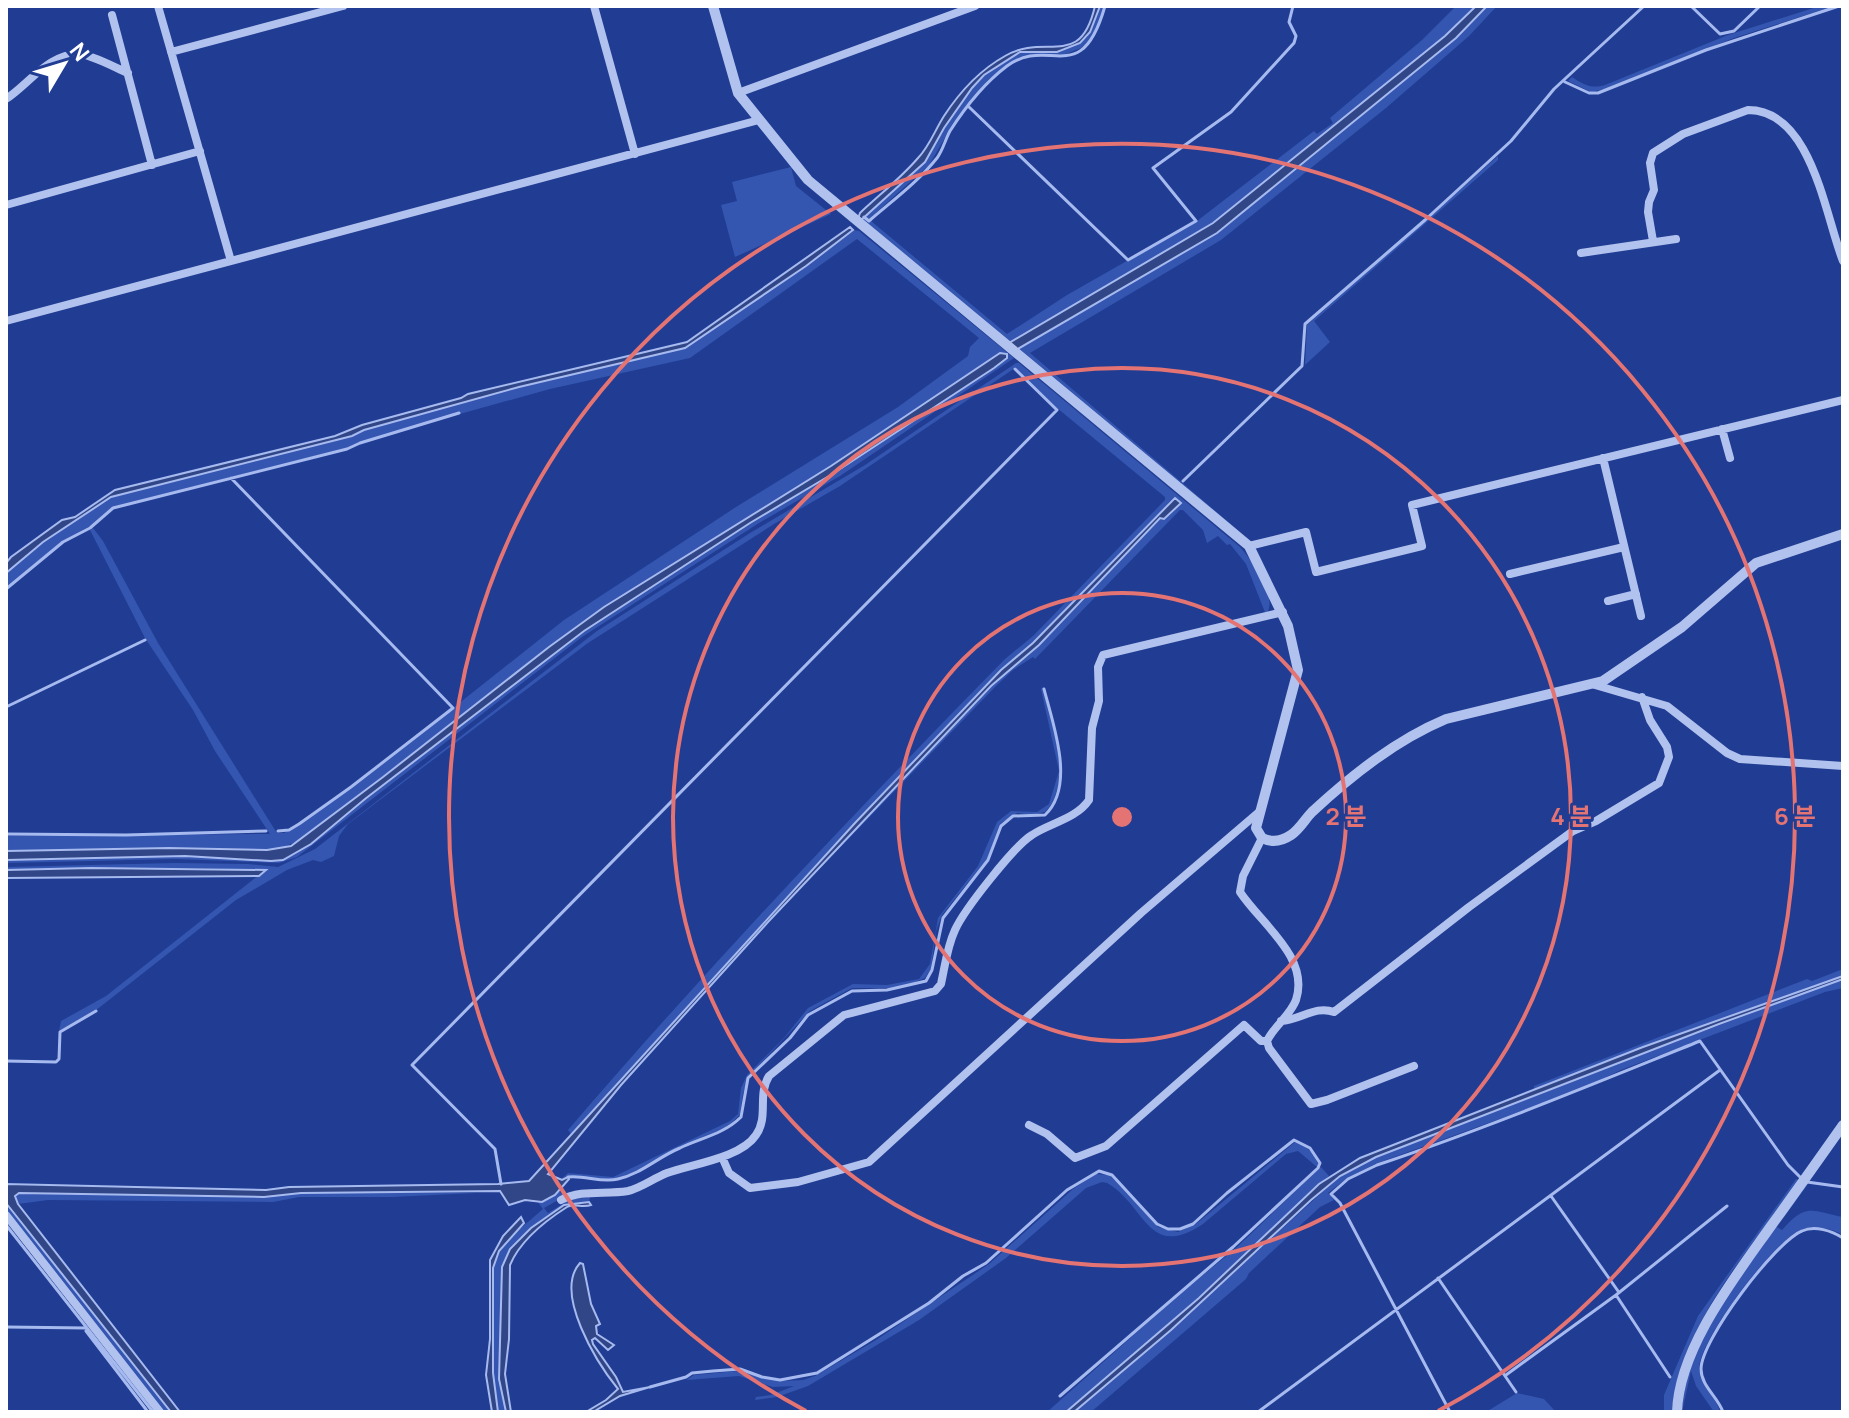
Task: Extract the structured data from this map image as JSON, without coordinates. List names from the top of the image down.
{
  "north": "top right",
  "rings": ["2 분", "4 분", "6 분"]
}
